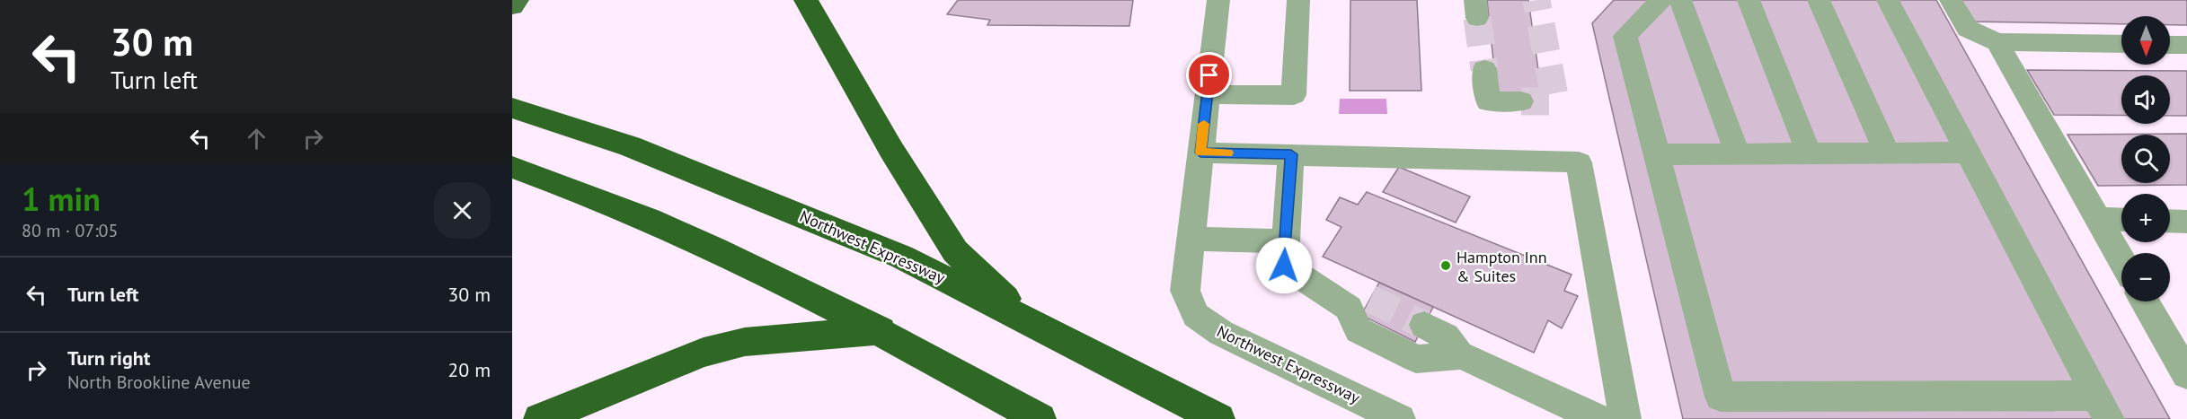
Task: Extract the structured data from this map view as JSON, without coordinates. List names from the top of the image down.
{
  "streets": {
    "highway": ["Northwest Expressway"]
  },
  "places": ["Hampton Inn & Suites"],
  "north": "bottom",
  "page": {
    "turn": ["30 m", "Turn left"],
    "map_buttons": ["+", "−"],
    "heading": ["1 min", "80 m · 07:05"],
    "list": [
      {
        "name": "Turn left",
        "value": "30 m"
      },
      {
        "name": "Turn right",
        "note": "North Brookline Avenue",
        "value": "20 m"
      }
    ]
  }
}
